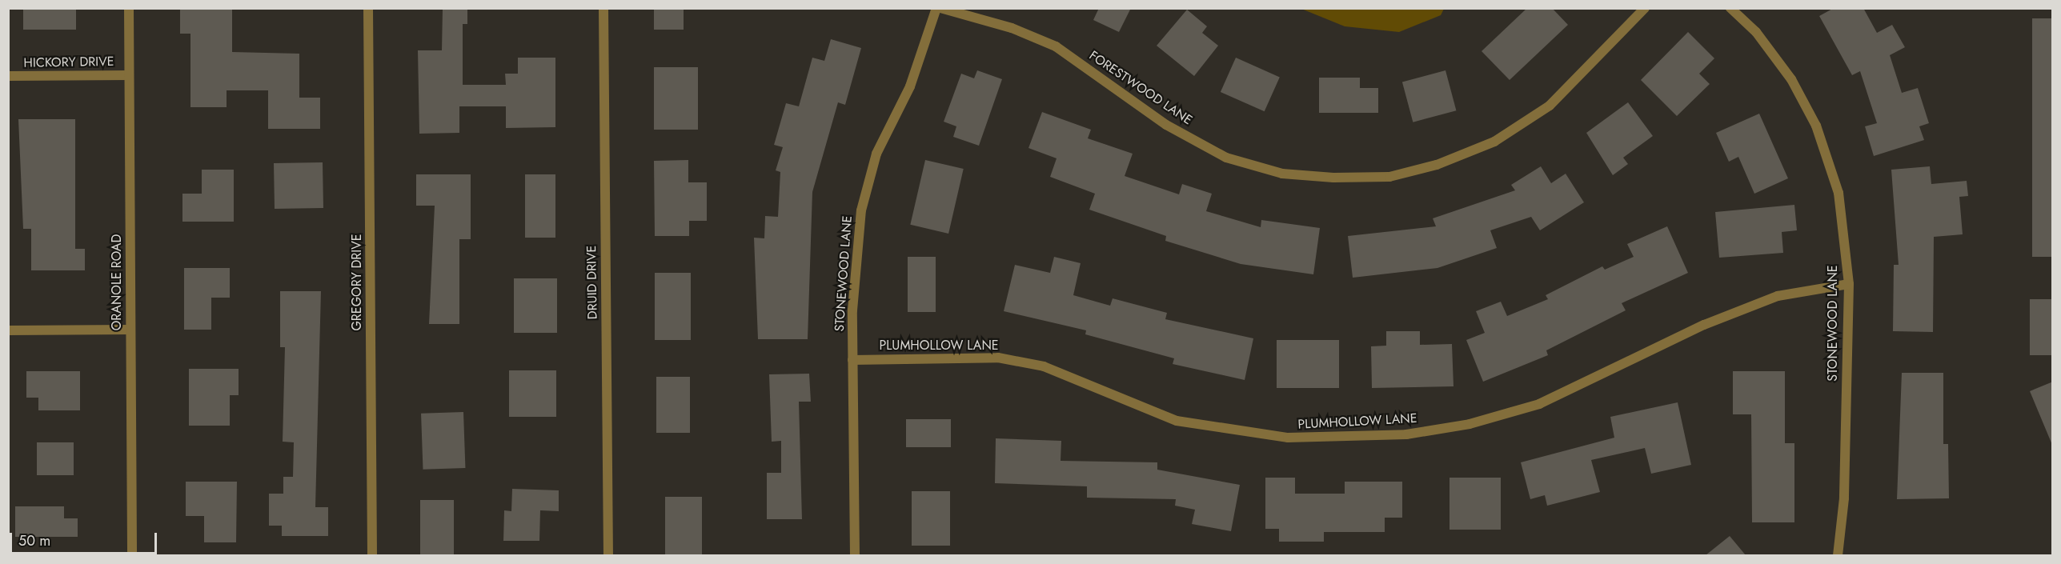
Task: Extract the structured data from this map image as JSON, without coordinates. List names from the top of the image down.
{
  "streets": {
    "street": [
      "HICKORY DRIVE",
      "FORESTWOOD LANE",
      "STONEWOOD LANE",
      "ORANOLE ROAD",
      "GREGORY DRIVE",
      "DRUID DRIVE",
      "PLUMHOLLOW LANE"
    ]
  },
  "crossings": [
    ["HICKORY DRIVE", "ORANOLE ROAD"],
    ["STONEWOOD LANE", "PLUMHOLLOW LANE"]
  ],
  "scale_bar": "50 m"
}
